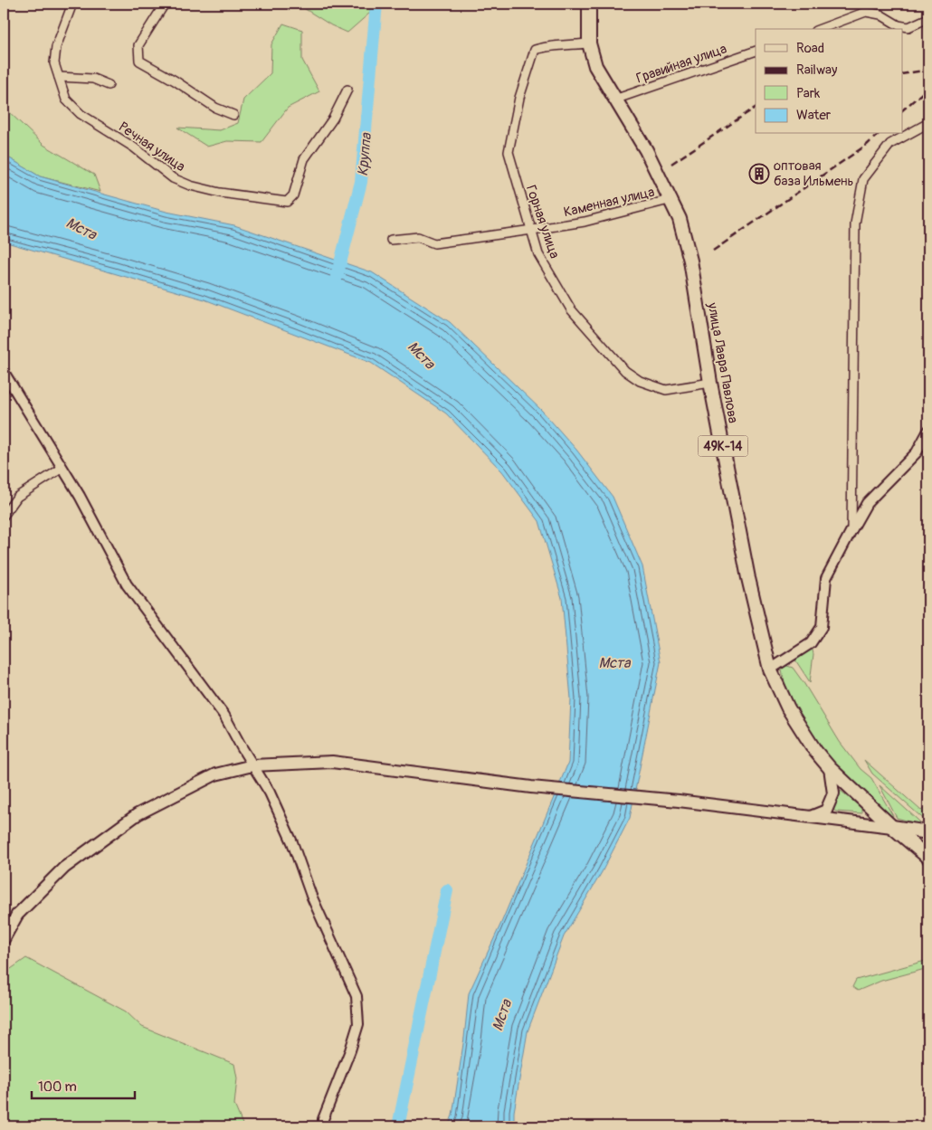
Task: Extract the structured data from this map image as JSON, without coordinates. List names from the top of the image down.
{
  "streets": {
    "main road": ["улица Лавра Павлова", "49К-14"],
    "street": [
      "Гравийная улица",
      "Речная улица",
      "Каменная улица",
      "Горная улица"
    ]
  },
  "crossings": [
    ["Гравийная улица", "улица Лавра Павлова"],
    ["Каменная улица", "Горная улица"],
    ["Каменная улица", "улица Лавра Павлова"],
    ["Горная улица", "улица Лавра Павлова"],
    ["Горная улица", "49К-14"],
    ["улица Лавра Павлова", "49К-14"]
  ],
  "water": ["Круппа", "Мста"],
  "places": {
    "building": ["оптовая база Ильмень"]
  },
  "legend": [
    "Road",
    "Railway",
    "Park",
    "Water"
  ],
  "scale_bar": "100 m"
}
